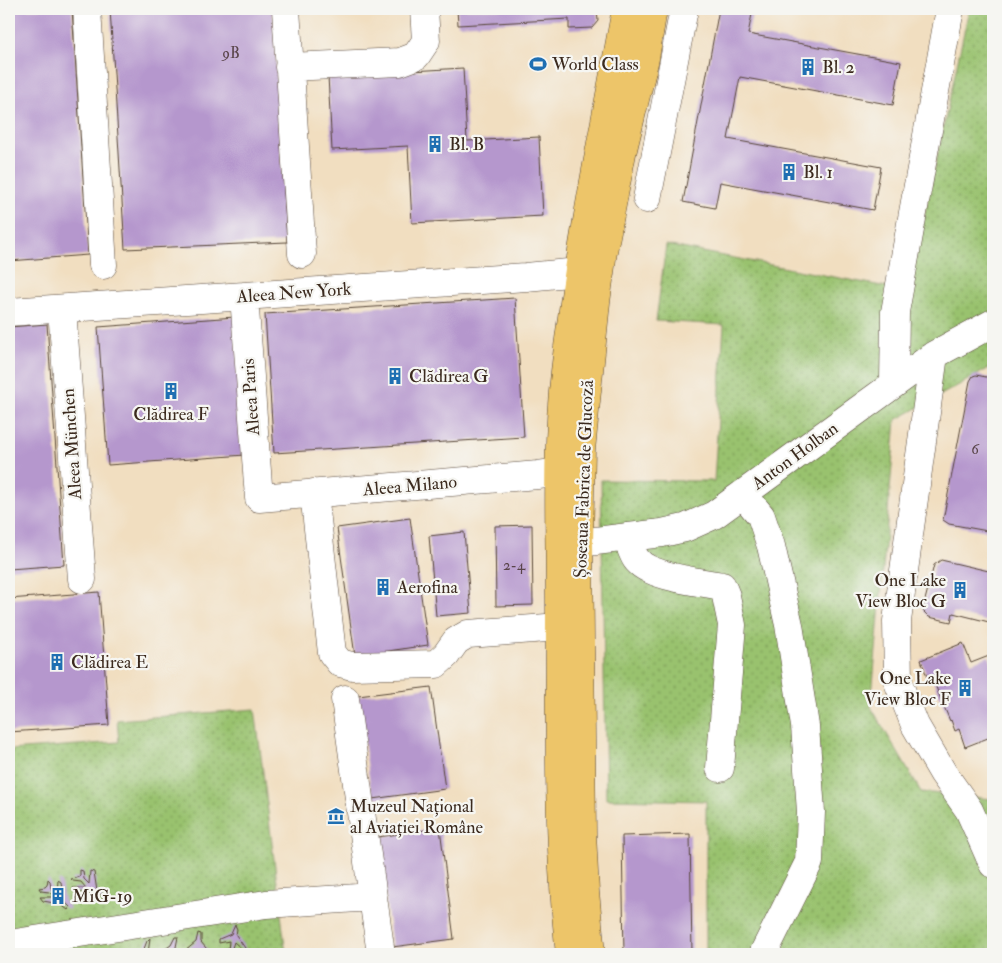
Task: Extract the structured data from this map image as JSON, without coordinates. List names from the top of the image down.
{
  "streets": {
    "main road": ["Șoseaua Fabrica de Glucoză"],
    "street": [
      "Aleea New York",
      "Aleea Paris",
      "Aleea München",
      "Anton Holban",
      "Aleea Milano"
    ]
  },
  "crossings": [
    ["Aleea New York", "Aleea Paris"],
    ["Aleea New York", "Aleea München"],
    ["Aleea New York", "Șoseaua Fabrica de Glucoză"],
    ["Aleea Paris", "Aleea Milano"],
    ["Anton Holban", "Șoseaua Fabrica de Glucoză"],
    ["Șoseaua Fabrica de Glucoză", "Aleea Milano"]
  ],
  "places": {
    "sports": ["World Class"],
    "building": [
      "Bl. 2",
      "Bl. B",
      "Bl. 1",
      "Clădirea G",
      "Clădirea F",
      "Aerofina",
      "One Lake View Bloc G",
      "Clădirea E",
      "One Lake View Bloc F",
      "MiG-19"
    ],
    "museum": ["Muzeul Național al Aviației Române"]
  },
  "house_numbers": ["9B", "6", "2-4"]
}
